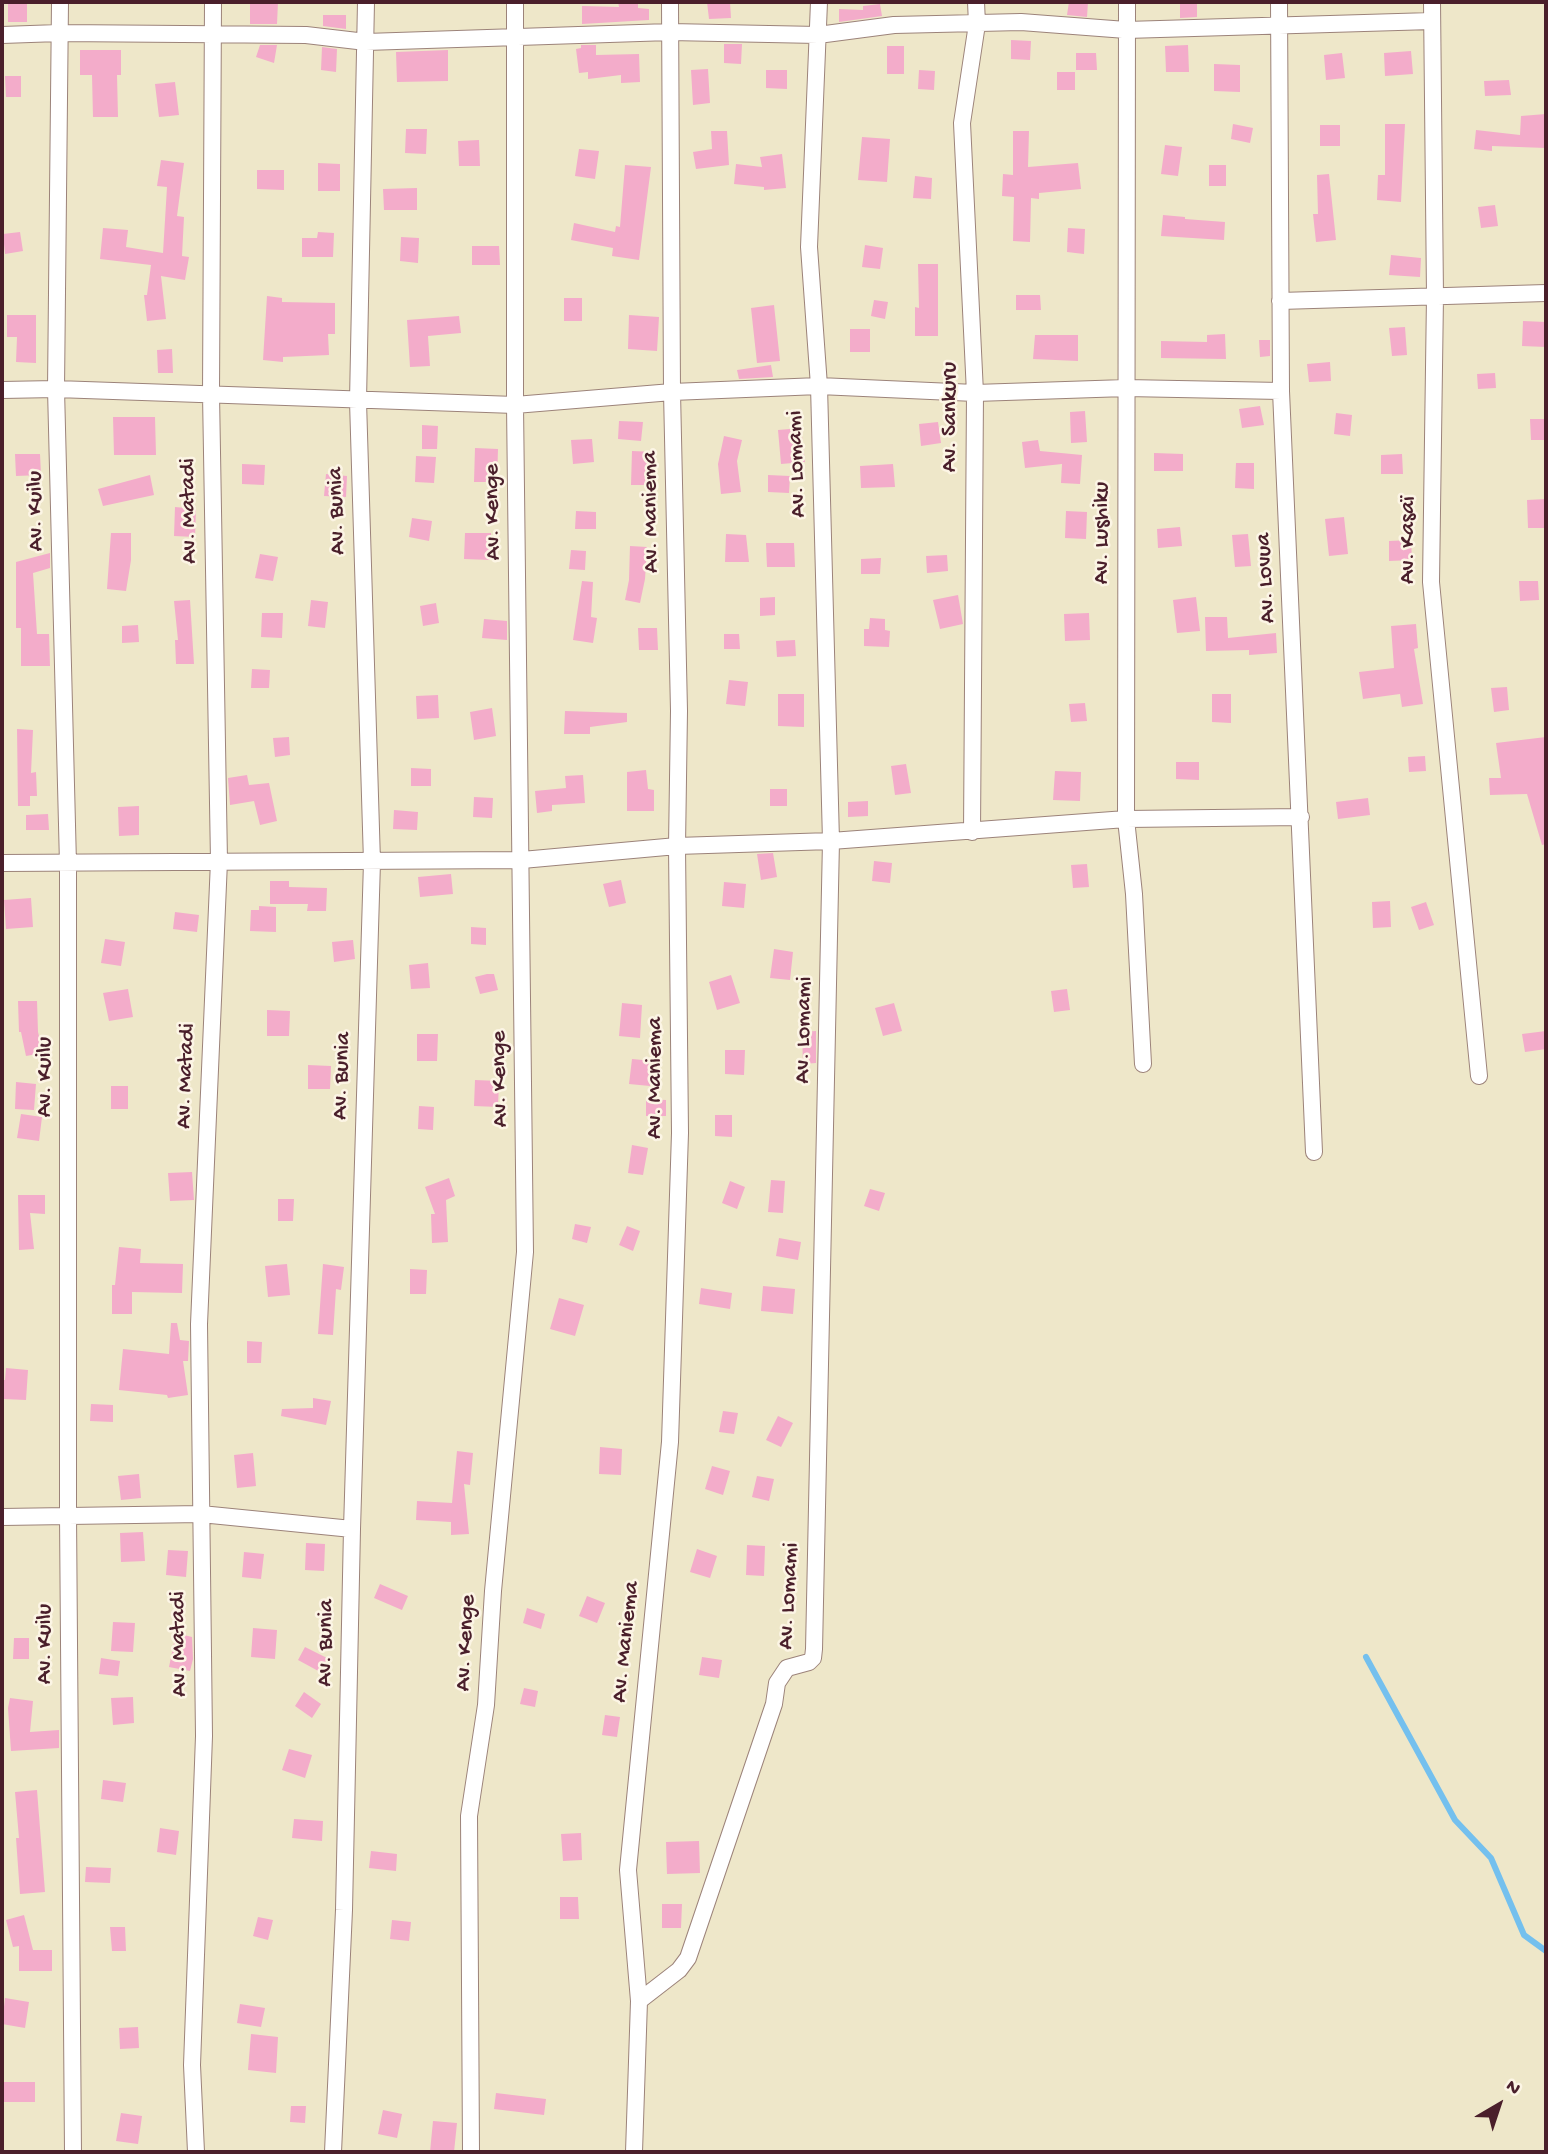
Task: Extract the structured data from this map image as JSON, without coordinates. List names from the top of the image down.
{
  "streets": {
    "street": [
      "Av. Sankuru",
      "Av. Lomami",
      "Av. Kuilu",
      "Av. Matadi",
      "Av. Bunia",
      "Av. Kenge",
      "Av. Maniema",
      "Av. Lushiku",
      "Av. Kasaï",
      "Av. Lovua"
    ]
  },
  "crossings": [
    ["Av. Lomami", "Av. Maniema"]
  ],
  "north": "top right"
}
